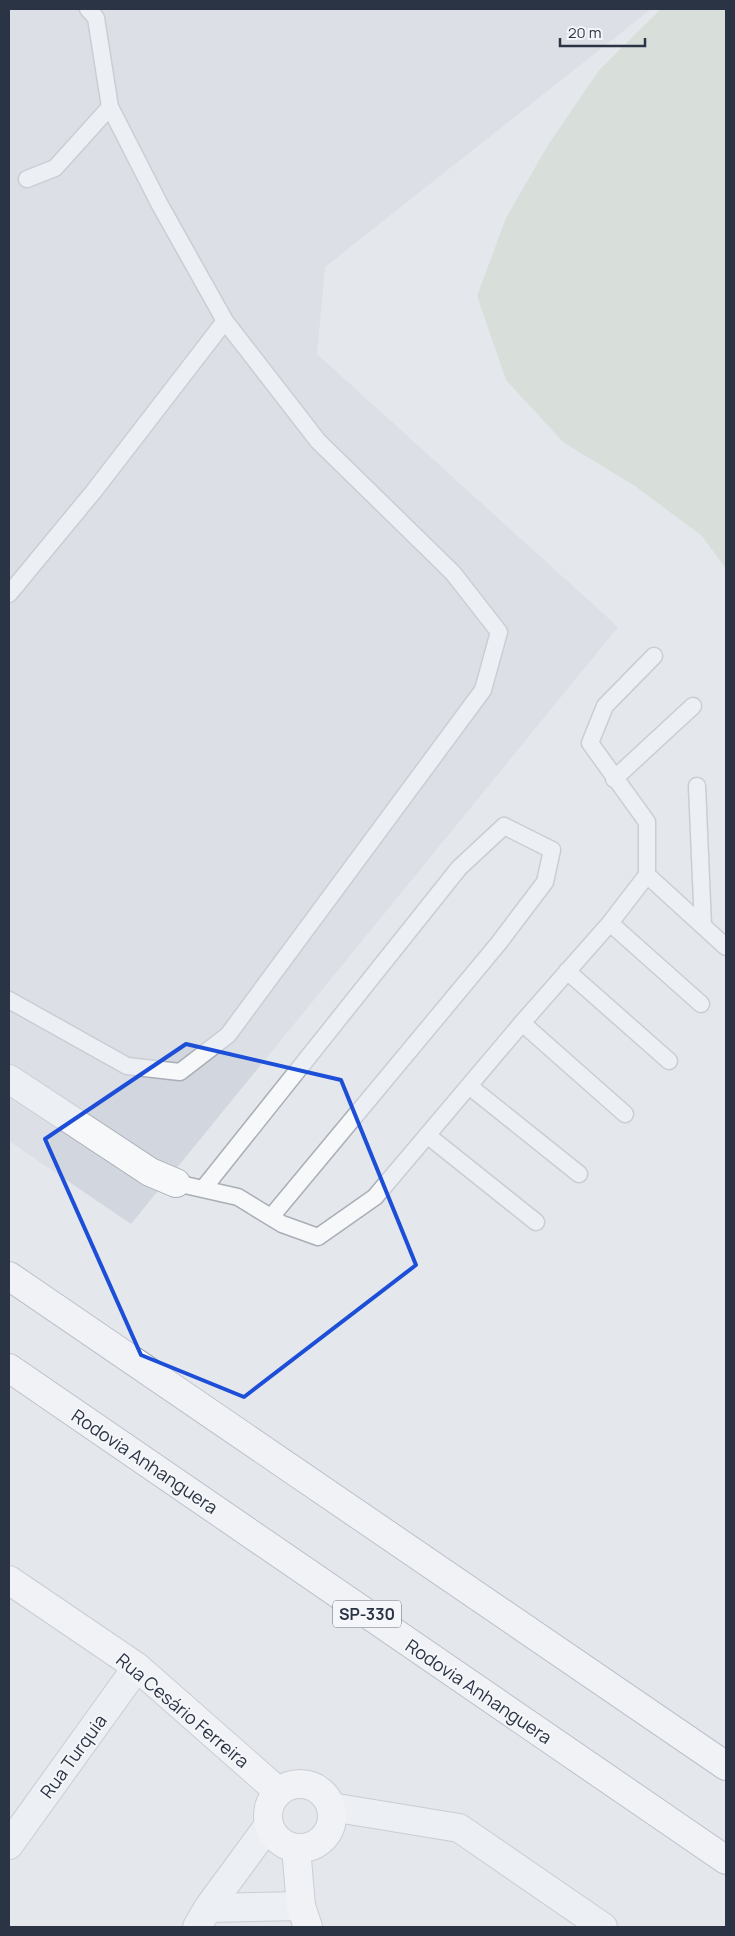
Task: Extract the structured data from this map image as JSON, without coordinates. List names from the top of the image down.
{
  "streets": {
    "main road": ["Rodovia Anhanguera", "SP-330", "Rua Cesário Ferreira"],
    "street": ["Rua Turquia"]
  },
  "crossings": [
    ["Rua Cesário Ferreira", "Rua Turquia"]
  ],
  "scale_bar": "20 m"
}
